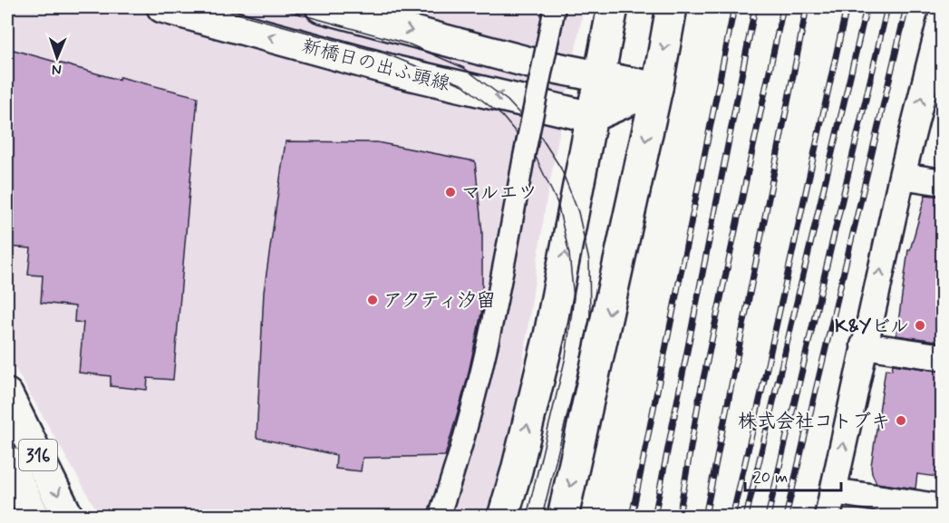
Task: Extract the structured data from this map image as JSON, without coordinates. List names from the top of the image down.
{
  "streets": {
    "main road": ["新橋日の出ふ頭線", "316"]
  },
  "places": [
    "マルエツ",
    "アクティ汐留",
    "K&Yビル",
    "株式会社コトブキ"
  ],
  "scale_bar": "20 m",
  "north": "bottom"
}
